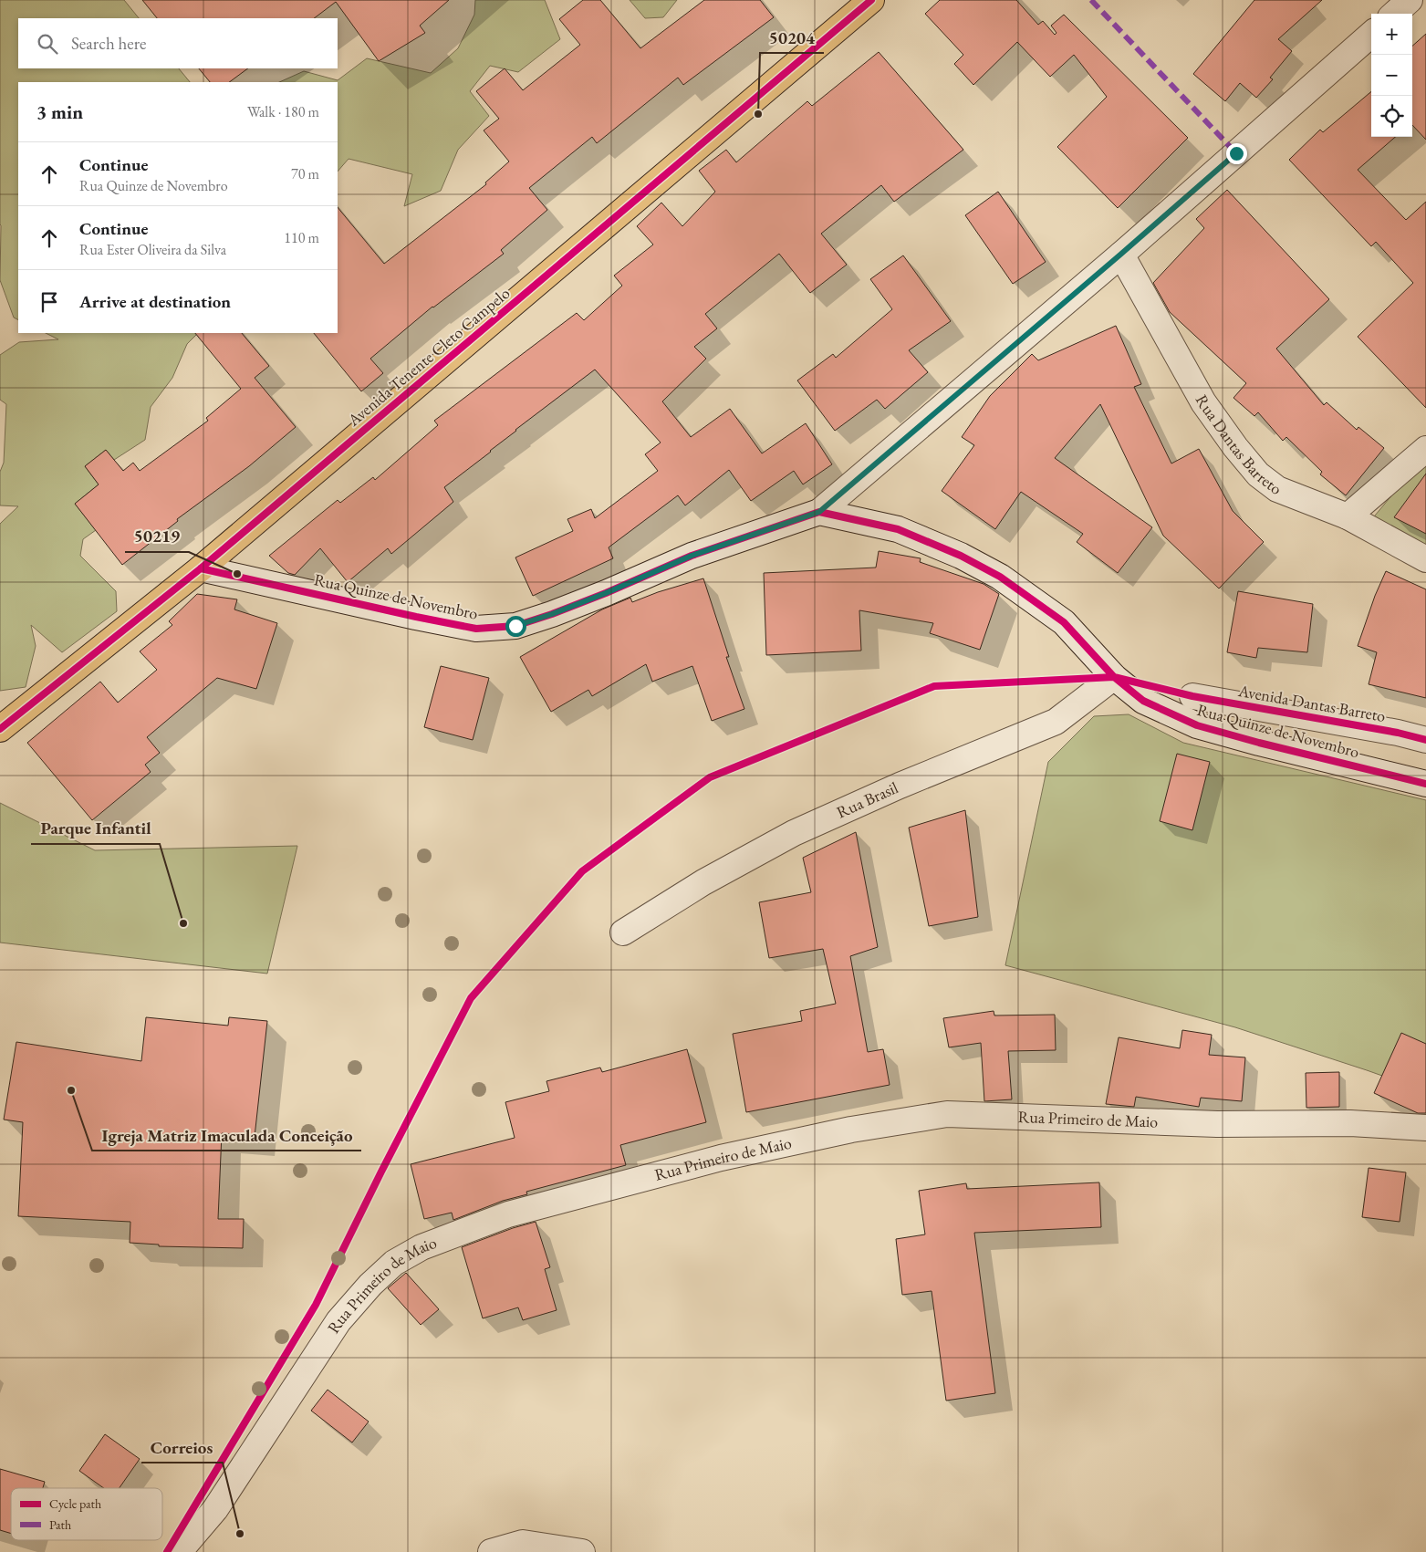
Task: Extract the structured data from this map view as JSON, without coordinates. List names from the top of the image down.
{
  "streets": {
    "main road": ["Avenida Tenente Cleto Campelo"],
    "street": [
      "Rua Dantas Barreto",
      "Rua Quinze de Novembro",
      "Avenida Dantas Barreto",
      "Rua Brasil",
      "Rua Primeiro de Maio"
    ]
  },
  "crossings": [
    ["Avenida Tenente Cleto Campelo", "Rua Quinze de Novembro"],
    ["Rua Quinze de Novembro", "Rua Brasil"]
  ],
  "places": [
    "50204",
    "50219",
    "Parque Infantil",
    "Igreja Matriz Imaculada Conceição",
    "Correios"
  ],
  "legend": ["Cycle path", "Path"],
  "page": {
    "map_buttons": ["+", "−"],
    "search": "Search here",
    "heading": ["3 min", "Walk · 180 m"],
    "list": [
      ["Continue", "Rua Quinze de Novembro", "70 m"],
      ["Continue", "Rua Ester Oliveira da Silva", "110 m"],
      "Arrive at destination"
    ]
  }
}
